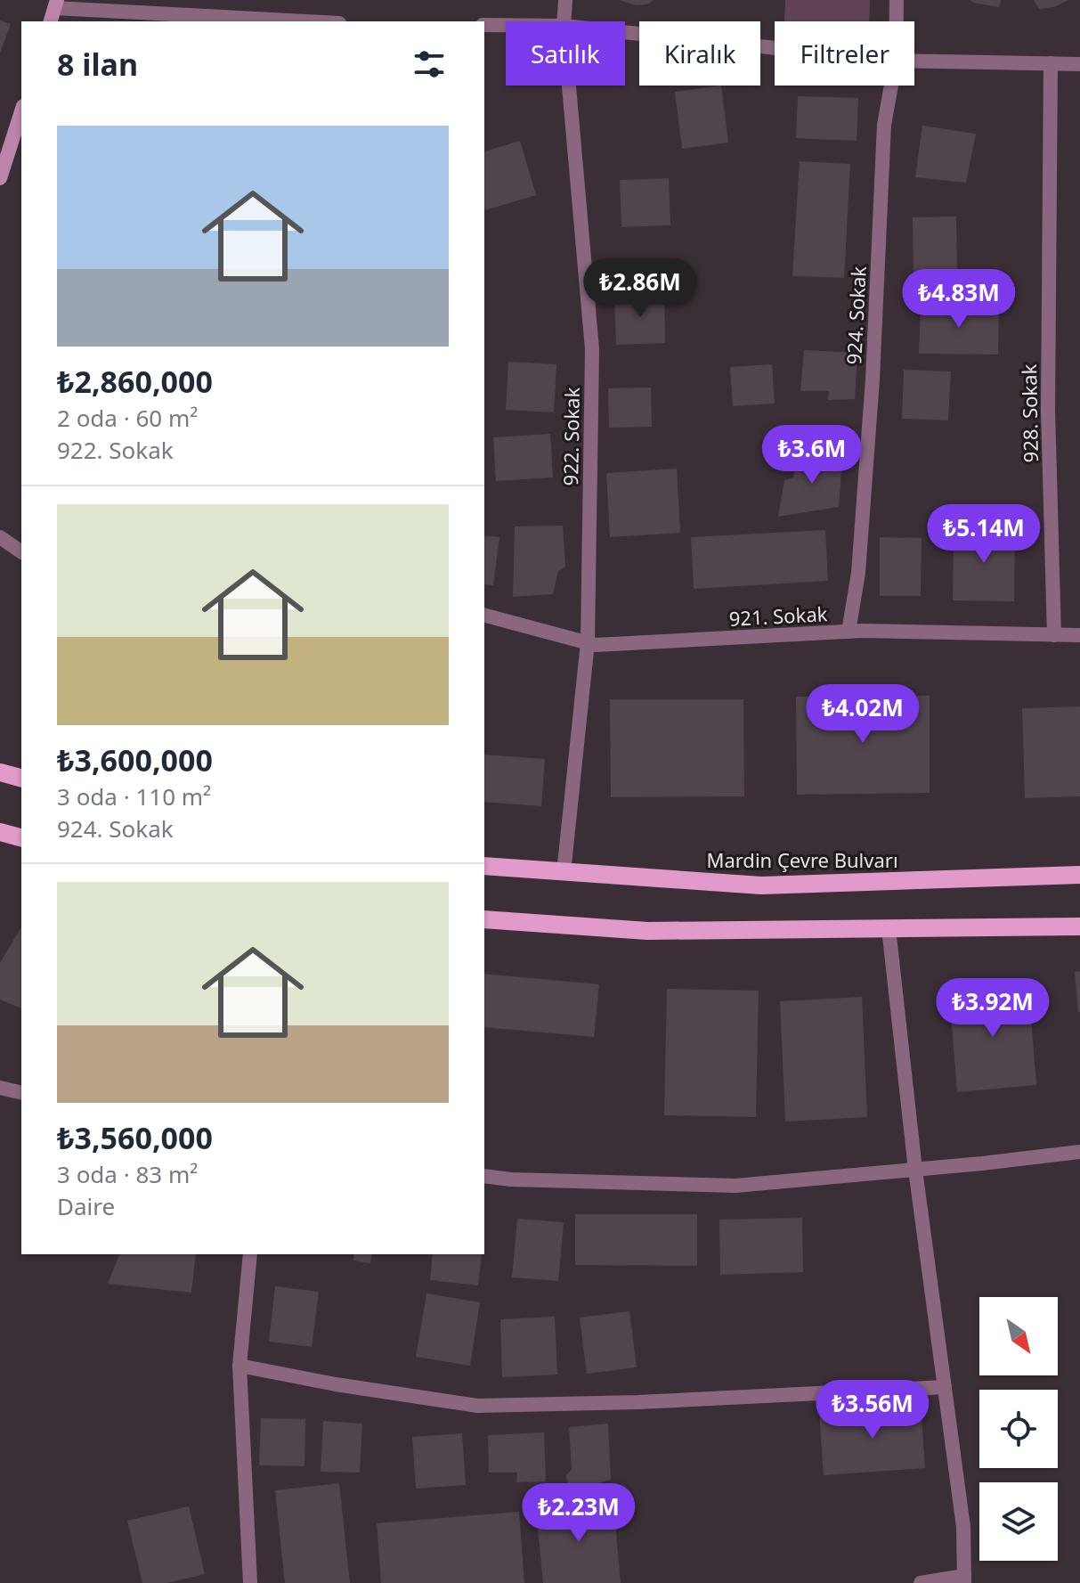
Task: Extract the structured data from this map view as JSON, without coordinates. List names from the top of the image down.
{
  "streets": {
    "main road": ["Mardin Çevre Bulvarı"],
    "street": [
      "924. Sokak",
      "928. Sokak",
      "922. Sokak",
      "921. Sokak"
    ]
  },
  "crossings": [
    ["924. Sokak", "921. Sokak"],
    ["928. Sokak", "921. Sokak"],
    ["922. Sokak", "921. Sokak"],
    ["922. Sokak", "Mardin Çevre Bulvarı"]
  ],
  "north": "bottom right",
  "page": {
    "chip": ["Satılık", "Kiralık", "Filtreler"],
    "heading": "8 ilan",
    "list": [
      {
        "name": "₺2,860,000",
        "note": "2 oda · 60 m² · 922. Sokak"
      },
      {
        "name": "₺3,600,000",
        "note": "3 oda · 110 m² · 924. Sokak"
      },
      {
        "name": "₺3,560,000",
        "note": "3 oda · 83 m² · Daire"
      }
    ],
    "price": [
      "₺2.86M",
      "₺4.83M",
      "₺3.6M",
      "₺5.14M",
      "₺4.02M",
      "₺3.92M",
      "₺3.56M",
      "₺2.23M"
    ]
  }
}
